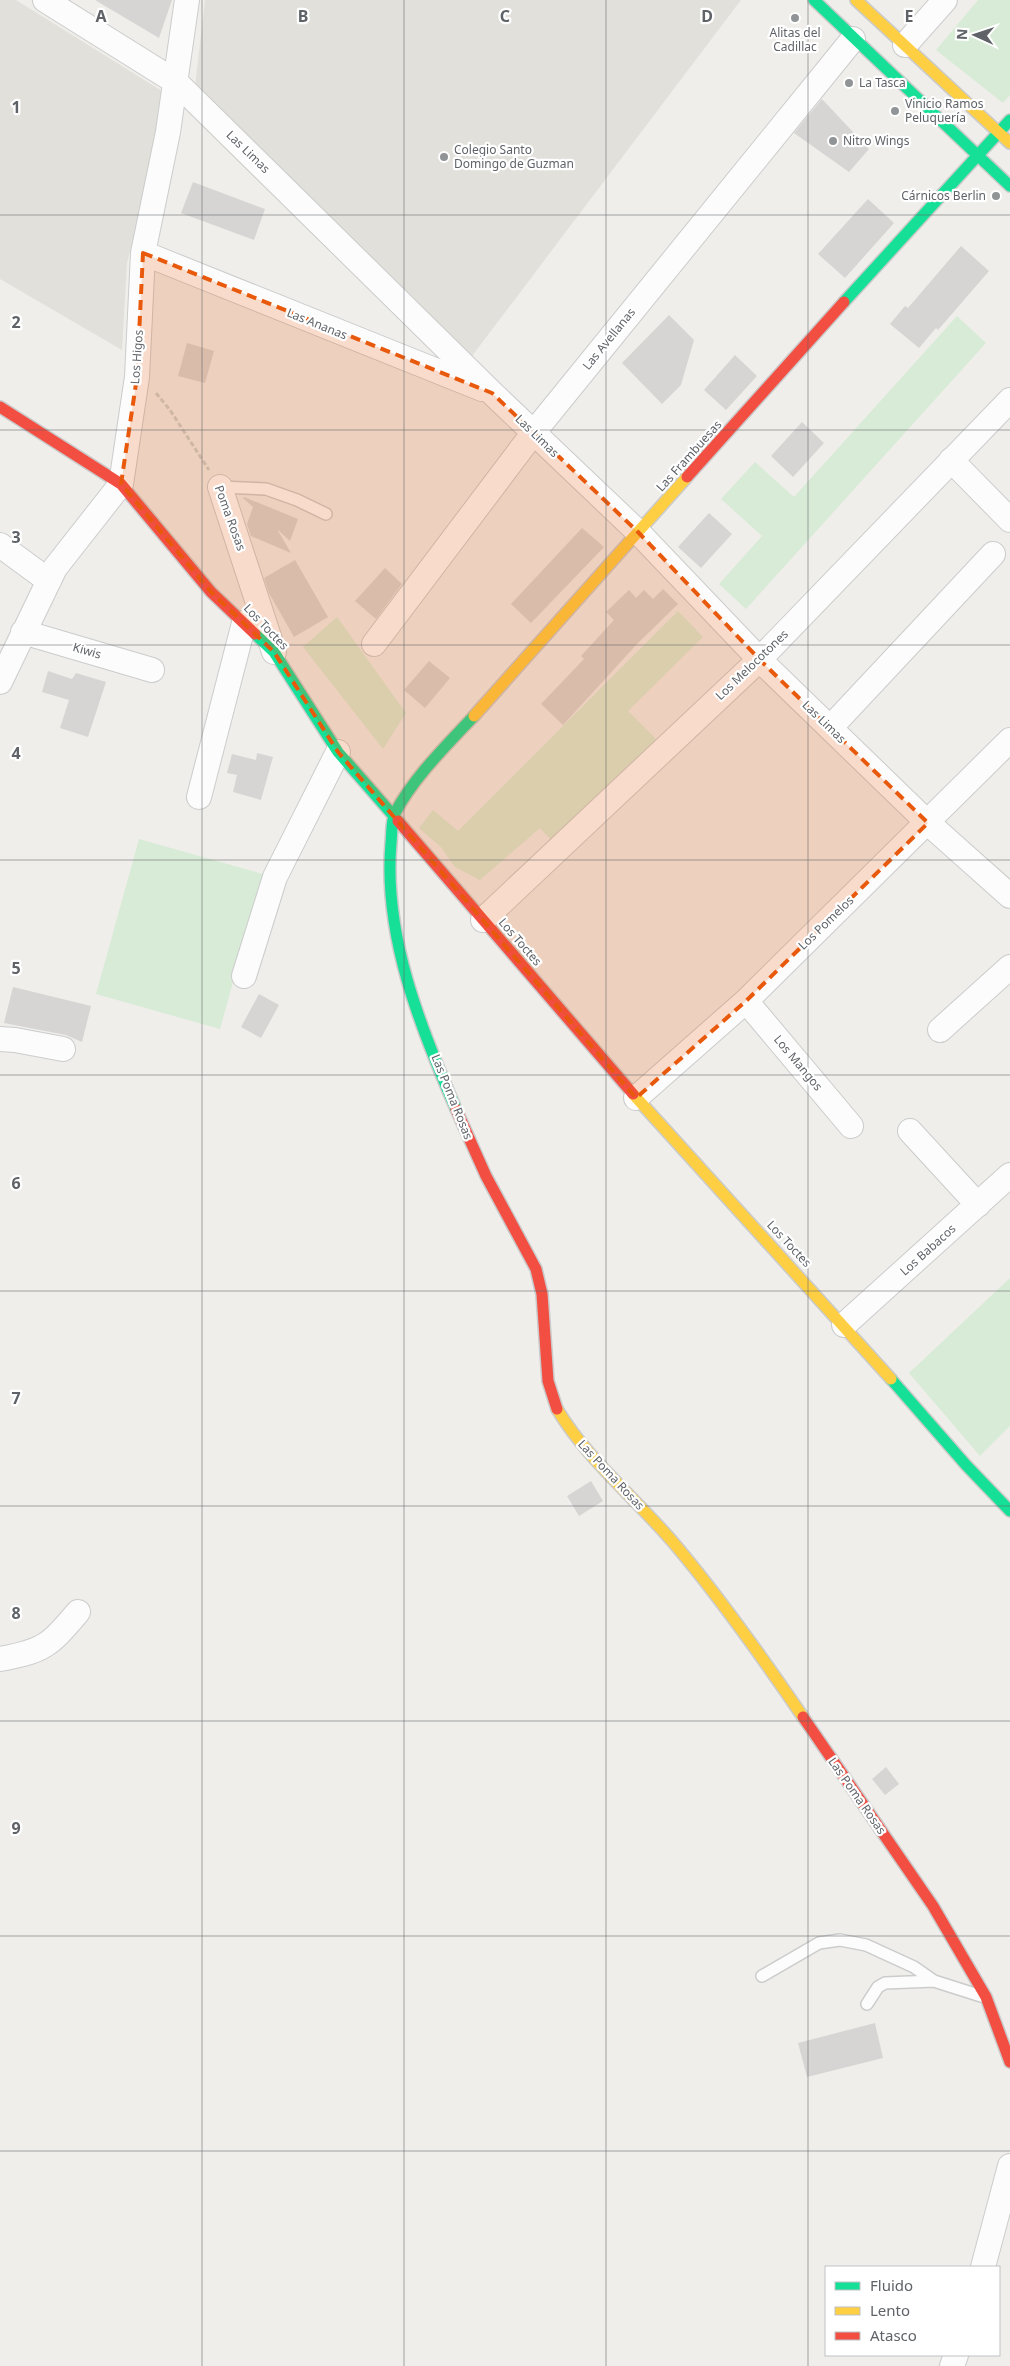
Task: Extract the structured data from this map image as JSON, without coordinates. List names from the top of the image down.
{
  "streets": {
    "street": [
      "Las Limas",
      "Las Ananas",
      "Las Avellanas",
      "Los Higos",
      "Las Frambuesas",
      "Poma Rosas",
      "Los Toctes",
      "Kiwis",
      "Los Melocotones",
      "Los Pomelos",
      "Los Mangos",
      "Las Poma Rosas",
      "Los Babacos"
    ]
  },
  "crossings": [
    ["Las Limas", "Las Ananas"],
    ["Las Limas", "Las Avellanas"],
    ["Las Limas", "Los Higos"],
    ["Las Limas", "Las Frambuesas"],
    ["Las Limas", "Los Melocotones"],
    ["Las Limas", "Los Pomelos"],
    ["Las Ananas", "Los Higos"],
    ["Los Higos", "Poma Rosas"],
    ["Los Higos", "Los Toctes"],
    ["Los Higos", "Kiwis"],
    ["Las Frambuesas", "Los Toctes"],
    ["Las Frambuesas", "Las Poma Rosas"],
    ["Poma Rosas", "Los Toctes"],
    ["Los Toctes", "Los Melocotones"],
    ["Los Toctes", "Los Pomelos"],
    ["Los Toctes", "Las Poma Rosas"],
    ["Los Toctes", "Los Babacos"],
    ["Los Pomelos", "Los Mangos"]
  ],
  "places": [
    "Alitas del Cadillac",
    "La Tasca",
    "Vinicio Ramos Peluquería",
    "Nitro Wings",
    "Colegio Santo Domingo de Guzman",
    "Cárnicos Berlin"
  ],
  "legend": ["Fluido", "Lento", "Atasco"],
  "north": "left",
  "grid": {
    "columns": [
      "A",
      "B",
      "C",
      "D",
      "E"
    ],
    "rows": [
      "1",
      "2",
      "3",
      "4",
      "5",
      "6",
      "7",
      "8",
      "9"
    ]
  }
}
